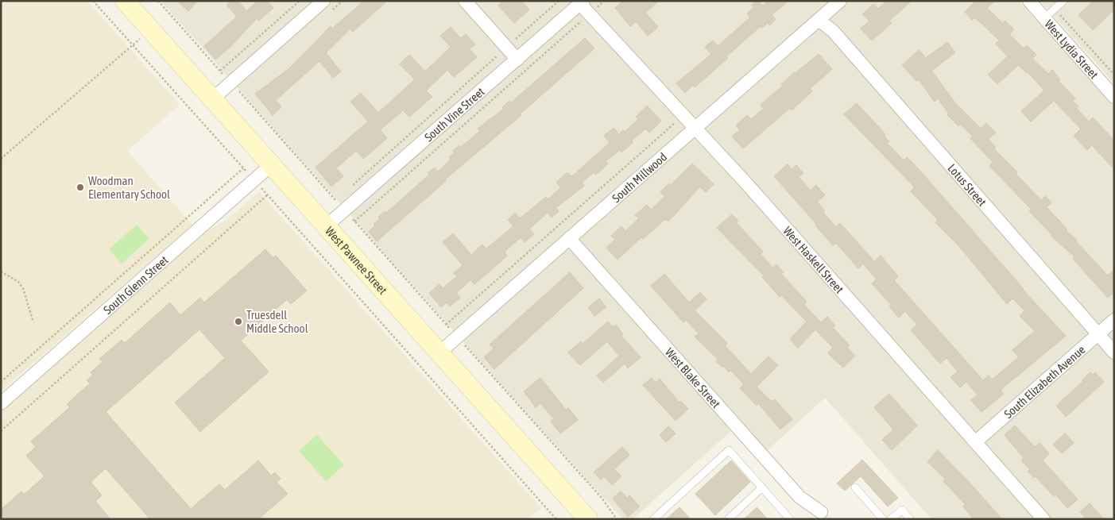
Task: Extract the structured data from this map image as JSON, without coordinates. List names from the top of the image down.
{
  "streets": {
    "main road": ["West Pawnee Street"],
    "street": [
      "West Lydia Street",
      "South Vine Street",
      "South Millwood",
      "Lotus Street",
      "West Haskell Street",
      "South Glenn Street",
      "West Blake Street",
      "South Elizabeth Avenue"
    ]
  },
  "crossings": [
    ["South Vine Street", "West Haskell Street"],
    ["South Vine Street", "West Pawnee Street"],
    ["South Millwood", "Lotus Street"],
    ["South Millwood", "West Haskell Street"],
    ["South Millwood", "West Pawnee Street"],
    ["South Millwood", "West Blake Street"],
    ["Lotus Street", "South Elizabeth Avenue"],
    ["West Haskell Street", "South Elizabeth Avenue"],
    ["West Pawnee Street", "South Glenn Street"]
  ],
  "places": ["Woodman Elementary School", "Truesdell Middle School"]
}
